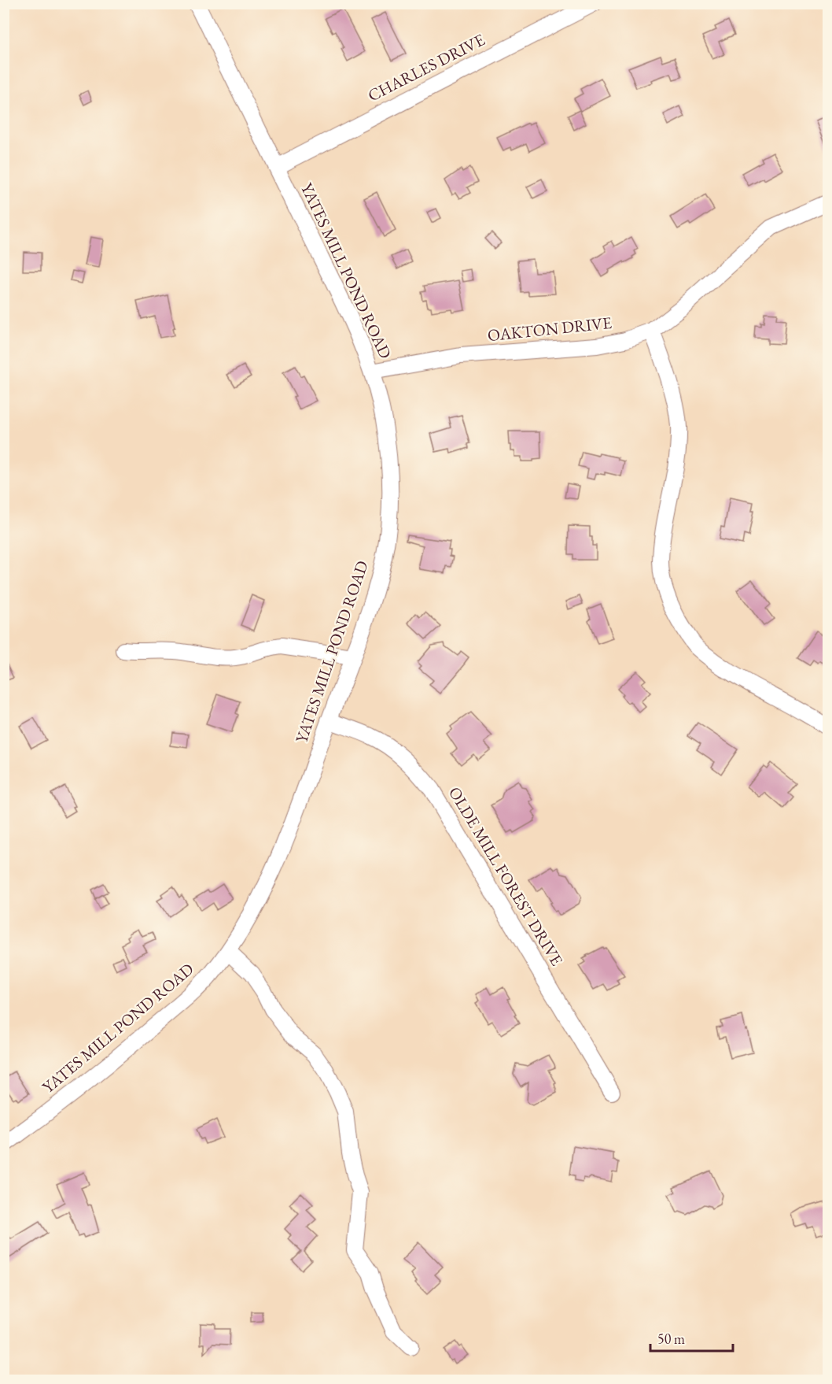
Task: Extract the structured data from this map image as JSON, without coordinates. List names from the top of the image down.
{
  "streets": {
    "street": [
      "CHARLES DRIVE",
      "YATES MILL POND ROAD",
      "OAKTON DRIVE",
      "OLDE MILL FOREST DRIVE"
    ]
  },
  "crossings": [
    ["CHARLES DRIVE", "YATES MILL POND ROAD"],
    ["YATES MILL POND ROAD", "OAKTON DRIVE"],
    ["YATES MILL POND ROAD", "OLDE MILL FOREST DRIVE"]
  ],
  "scale_bar": "50 m"
}
